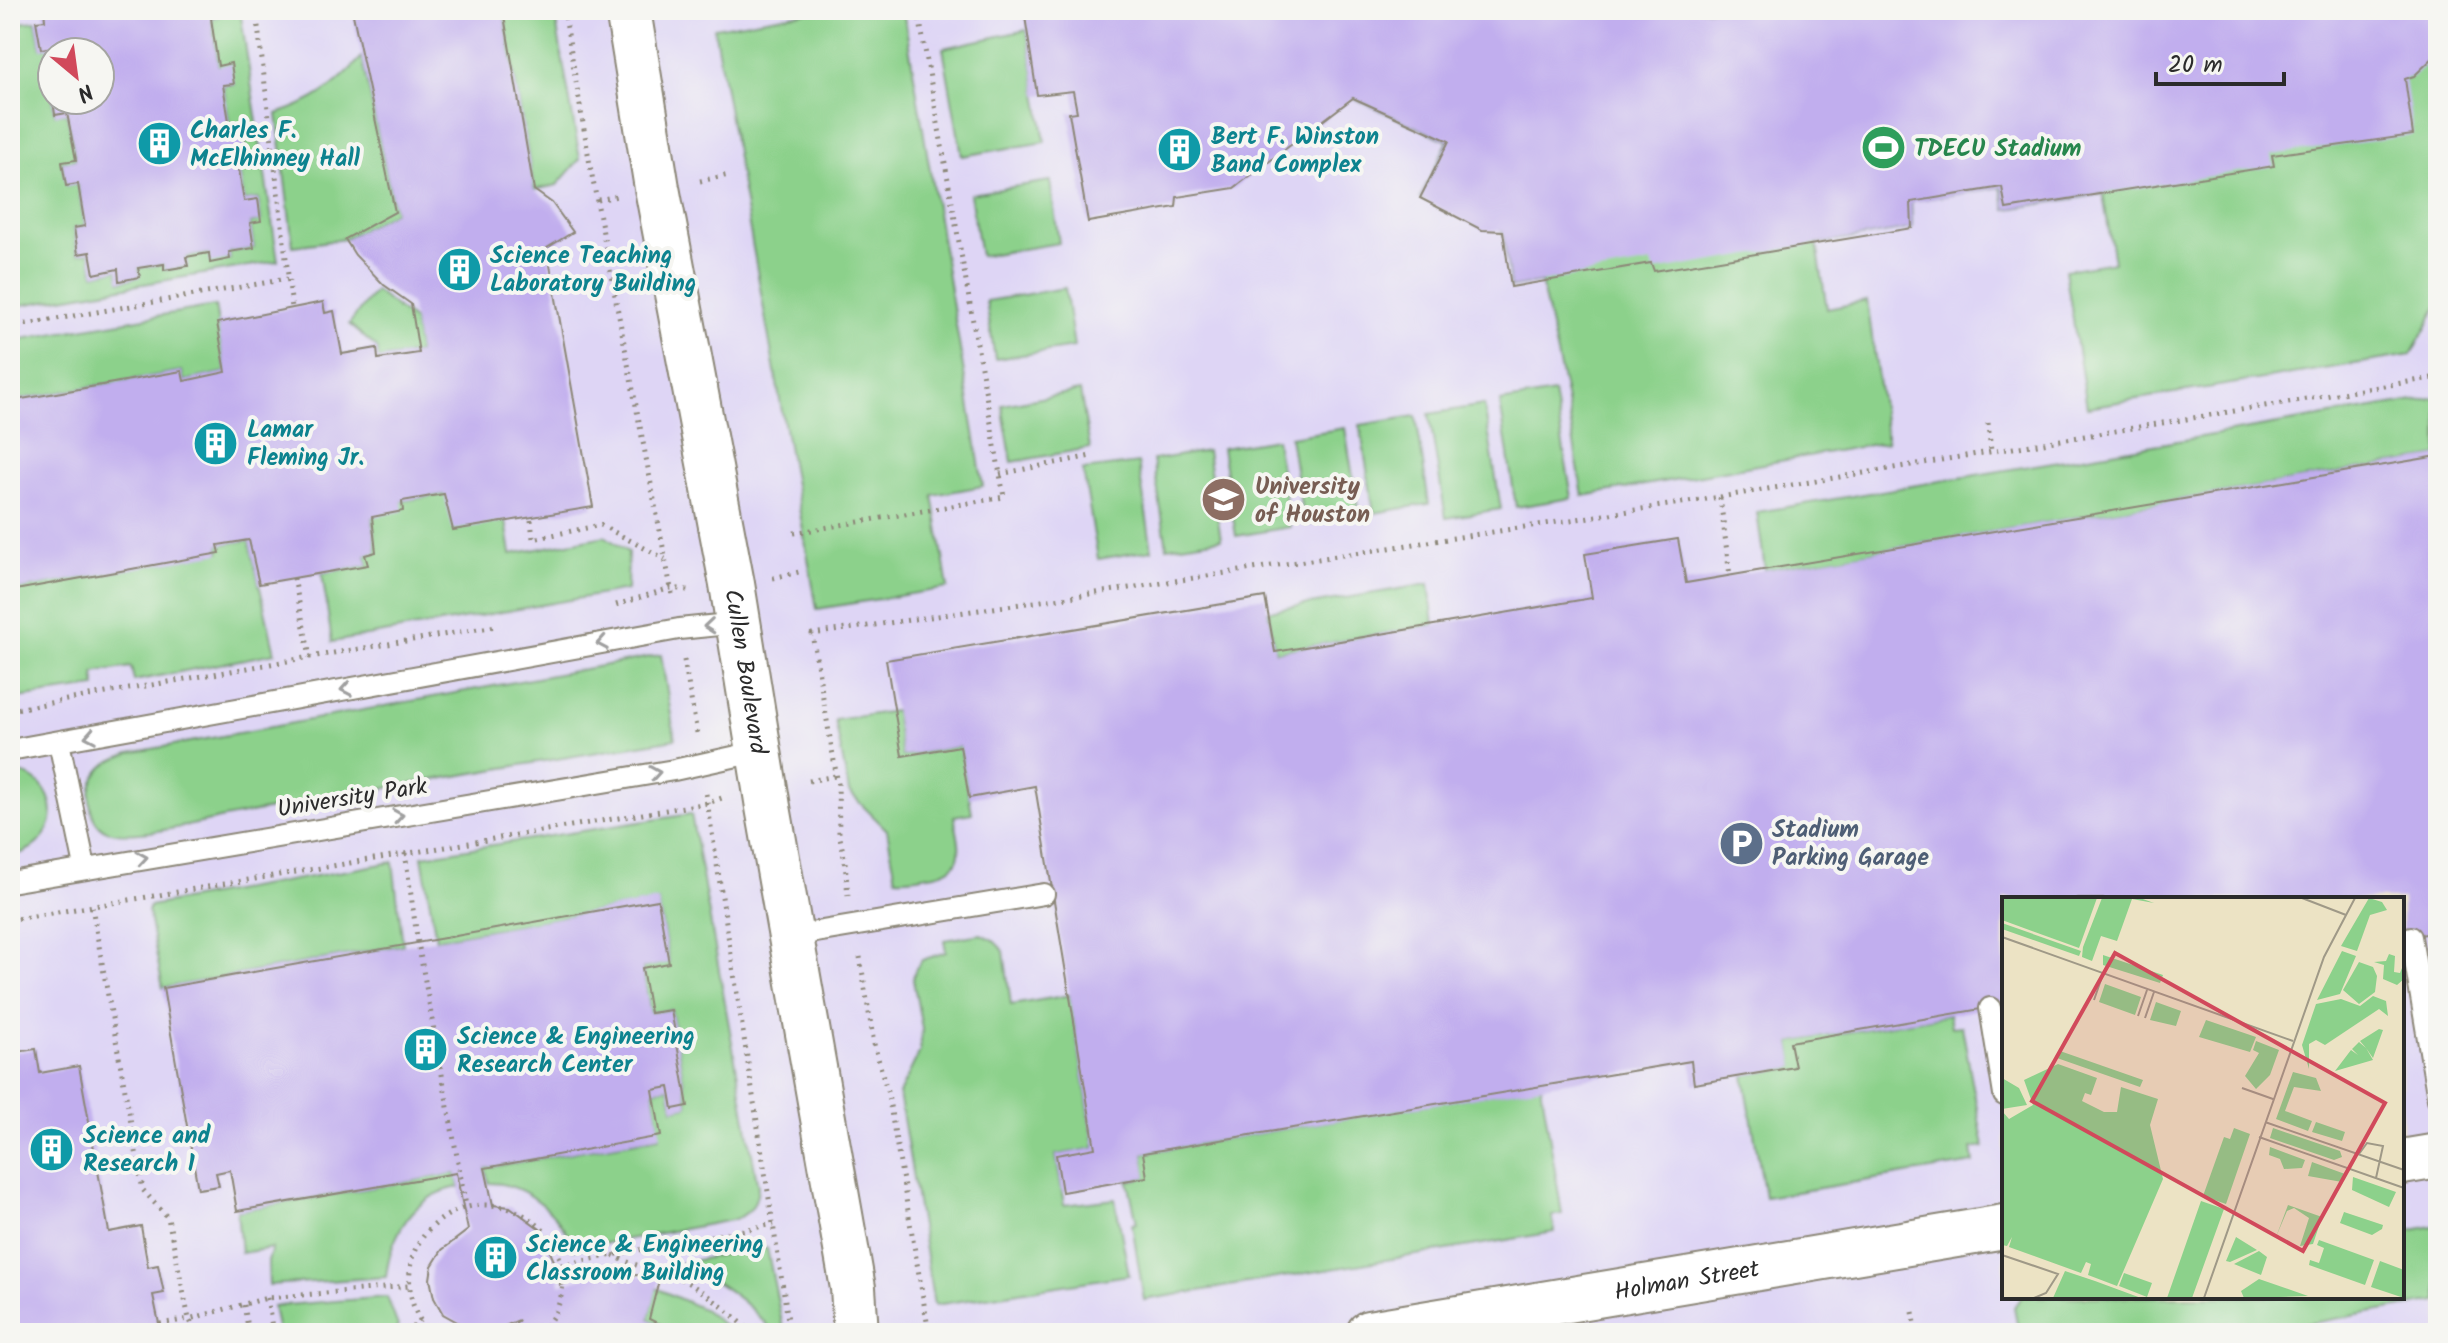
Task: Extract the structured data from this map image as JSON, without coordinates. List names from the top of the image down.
{
  "streets": {
    "street": ["Cullen Boulevard", "Holman Street"],
    "lane": ["University Park"]
  },
  "crossings": [
    ["Cullen Boulevard", "University Park"]
  ],
  "places": {
    "building": [
      "Charles F. McElhinney Hall",
      "Bert F. Winston Band Complex",
      "Science Teaching Laboratory Building",
      "Lamar Fleming Jr.",
      "Science & Engineering Research Center",
      "Science and Research 1",
      "Science & Engineering Classroom Building"
    ],
    "sports": ["TDECU Stadium"],
    "school or university": ["University of Houston"],
    "parking": ["Stadium Parking Garage"]
  },
  "scale_bar": "20 m",
  "north": "bottom right"
}
